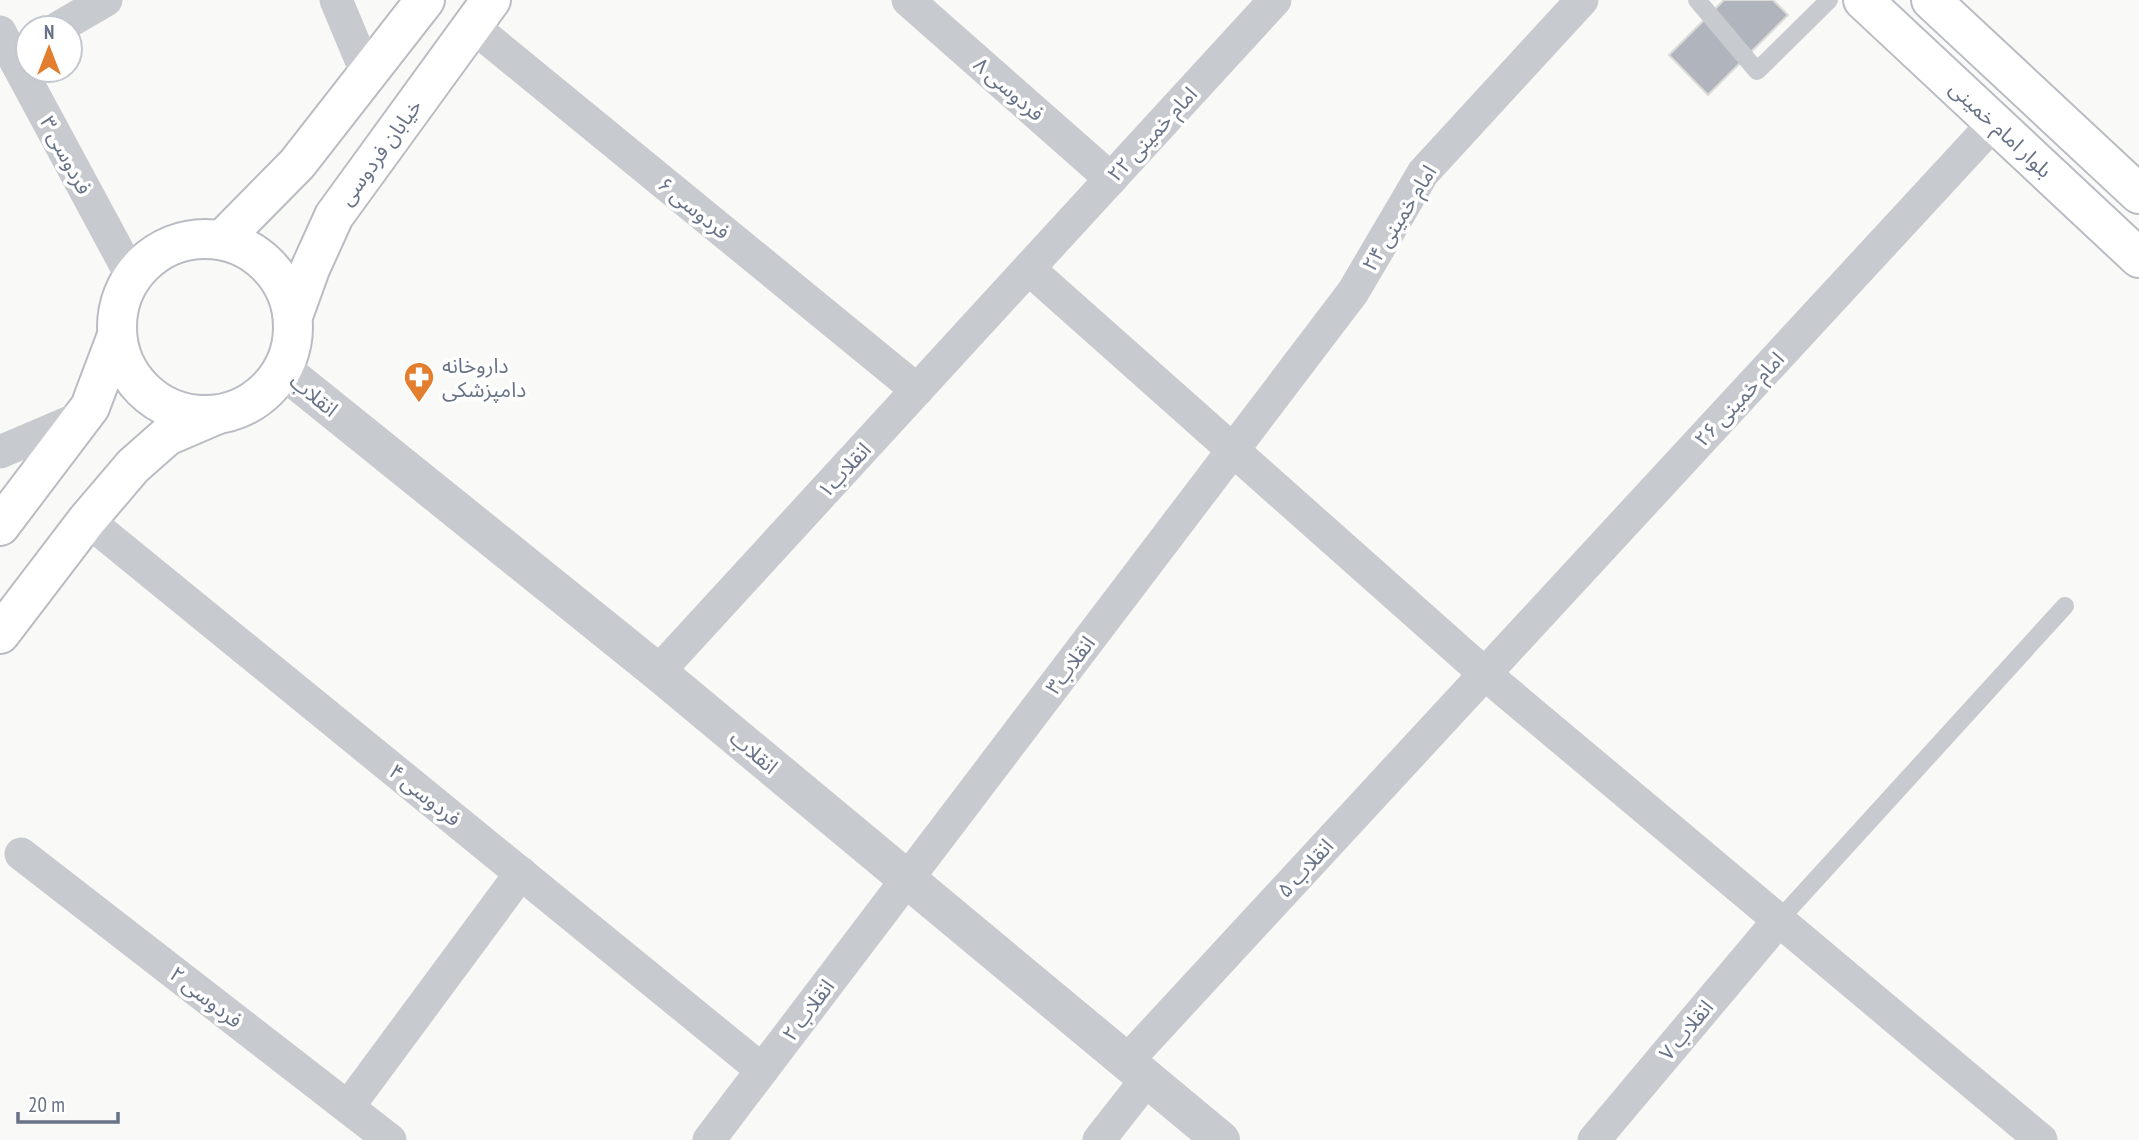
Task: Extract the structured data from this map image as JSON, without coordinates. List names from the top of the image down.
{
  "streets": {
    "main road": ["بلوار امام خمینی", "خیابان فردوسی"],
    "street": [
      "فردوسی ۸",
      "امام خمینی ۲۲",
      "فردوسی ۳",
      "فردوسی ۶",
      "امام خمینی ۲۴",
      "انقلاب",
      "امام خمینی ۲۶",
      "انقلاب۱",
      "انقلاب۳",
      "فردوسی ۴",
      "انقلاب ۵",
      "فردوسی ۲",
      "انقلاب ۲",
      "انقلاب ۷"
    ]
  },
  "crossings": [
    ["فردوسی ۸", "امام خمینی ۲۲"],
    ["بلوار امام خمینی", "امام خمینی ۲۶"],
    ["امام خمینی ۲۲", "انقلاب۱"],
    ["خیابان فردوسی", "فردوسی ۳"],
    ["خیابان فردوسی", "فردوسی ۶"],
    ["خیابان فردوسی", "انقلاب"],
    ["فردوسی ۳", "انقلاب"],
    ["فردوسی ۶", "انقلاب۱"],
    ["امام خمینی ۲۴", "انقلاب۳"],
    ["انقلاب", "انقلاب۱"],
    ["انقلاب", "انقلاب۳"],
    ["انقلاب", "انقلاب ۵"],
    ["انقلاب", "انقلاب ۲"],
    ["امام خمینی ۲۶", "انقلاب ۵"],
    ["انقلاب۳", "انقلاب ۲"],
    ["فردوسی ۴", "انقلاب ۲"]
  ],
  "places": {
    "pharmacy": ["داروخانه دامپزشکی"]
  },
  "scale_bar": "20 m",
  "north": "top"
}
